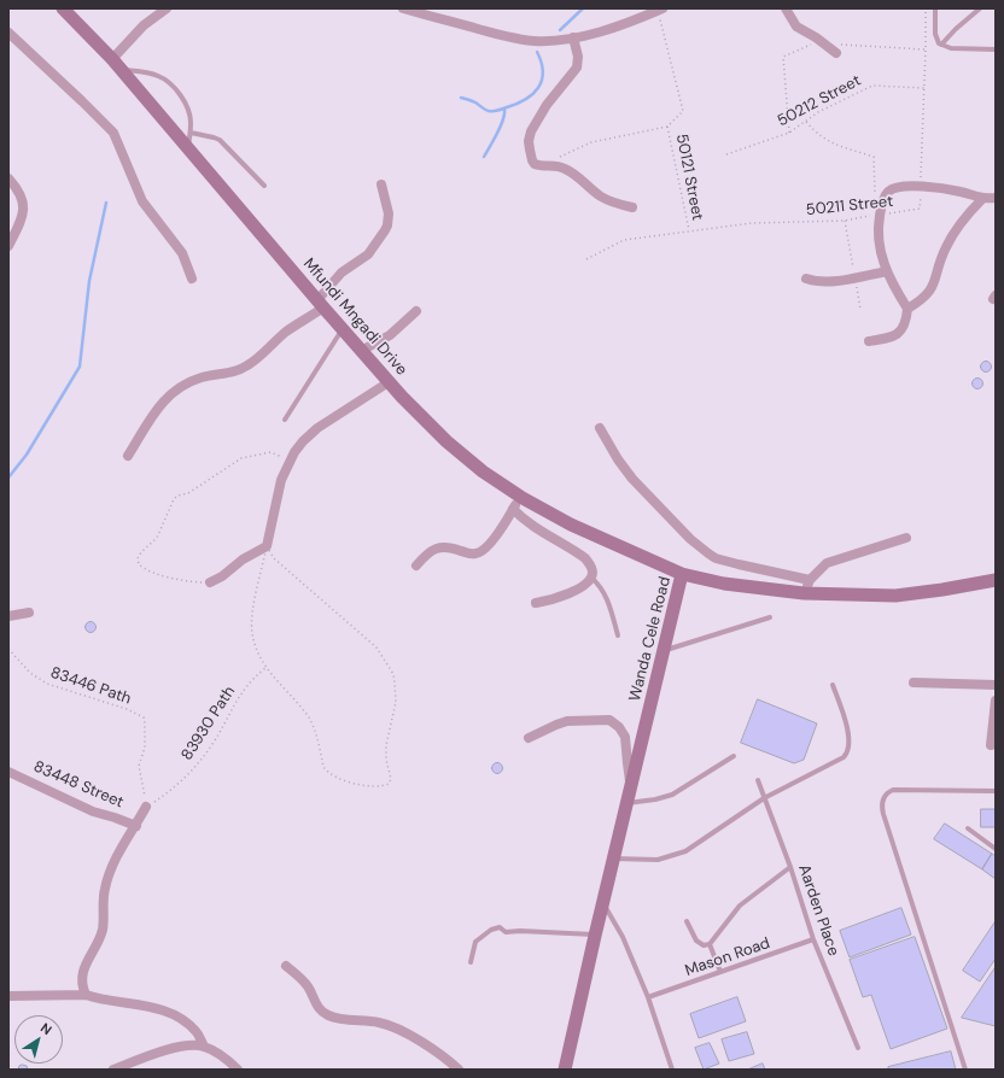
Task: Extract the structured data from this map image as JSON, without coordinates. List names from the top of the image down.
{
  "streets": {
    "street": ["Mfundi Mngadi Drive", "Wanda Cele Road", "83448 Street"],
    "lane": ["Aarden Place", "Mason Road"],
    "path": [
      "50212 Street",
      "50121 Street",
      "50211 Street",
      "83446 Path",
      "83930 Path"
    ]
  },
  "crossings": [
    ["50212 Street", "50211 Street"],
    ["50121 Street", "50211 Street"],
    ["Mfundi Mngadi Drive", "Wanda Cele Road"],
    ["83446 Path", "83930 Path"],
    ["Aarden Place", "Mason Road"]
  ],
  "north": "top right"
}
